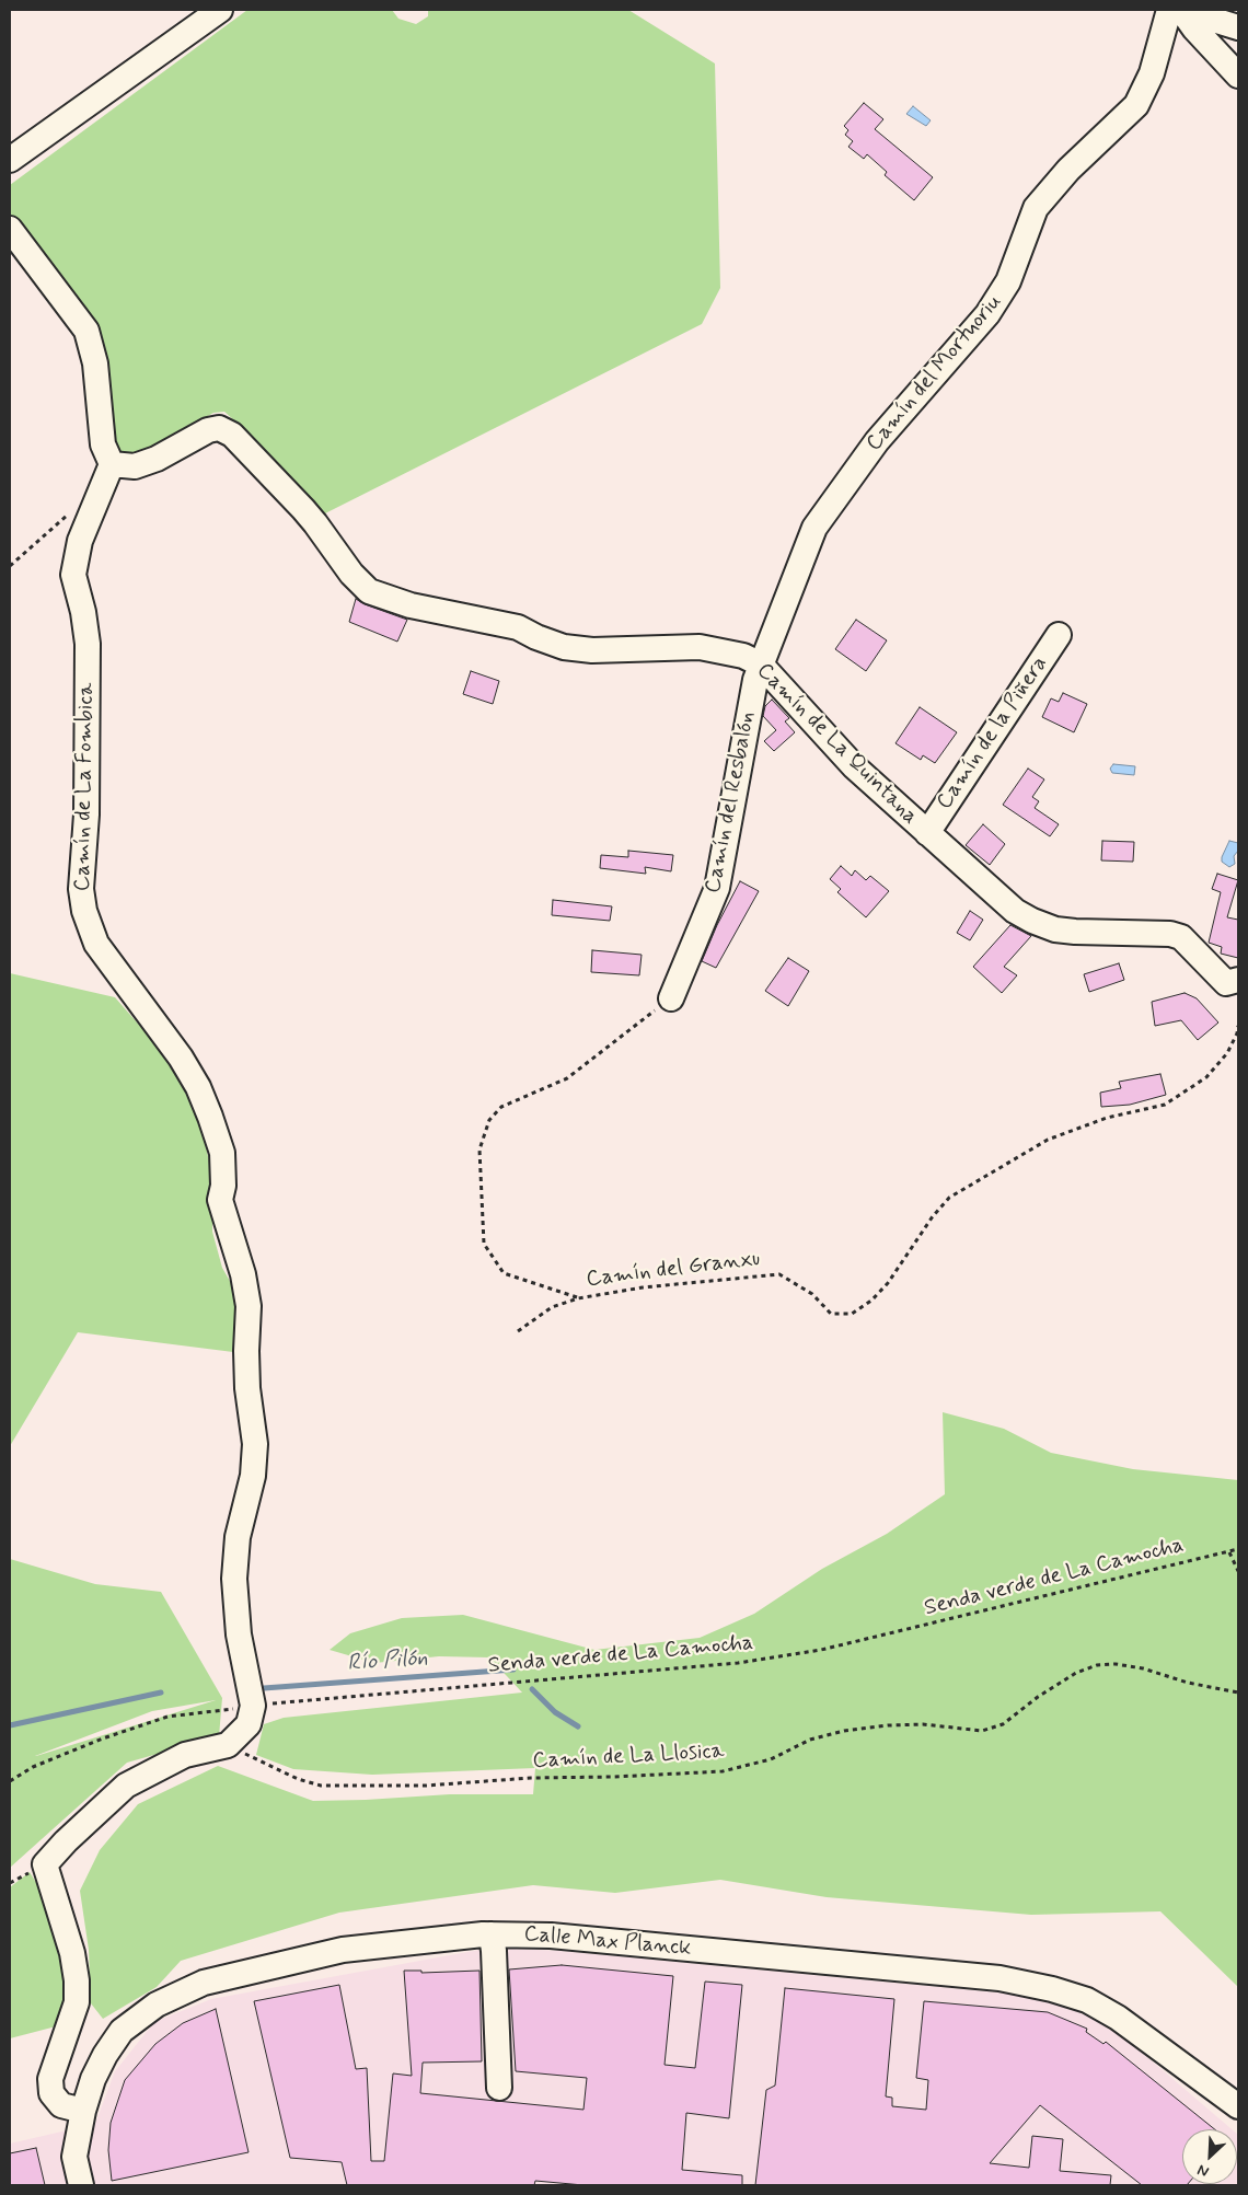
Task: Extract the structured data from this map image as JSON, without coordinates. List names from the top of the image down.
{
  "streets": {
    "street": [
      "Camín del Mortuoriu",
      "Camín de la Piñera",
      "Camín de La Quintana",
      "Camín de La Fombica",
      "Camín del Resbalón",
      "Calle Max Planck"
    ],
    "path": ["Camín del Granxu", "Senda verde de La Camocha", "Camín de La Llosica"]
  },
  "crossings": [
    ["Camín del Mortuoriu", "Camín de La Quintana"],
    ["Camín del Mortuoriu", "Camín del Resbalón"],
    ["Camín de la Piñera", "Camín de La Quintana"],
    ["Camín de La Quintana", "Camín de La Fombica"],
    ["Camín de La Quintana", "Camín del Resbalón"],
    ["Camín de La Fombica", "Senda verde de La Camocha"]
  ],
  "water": ["Río Pilón"],
  "north": "bottom left"
}
